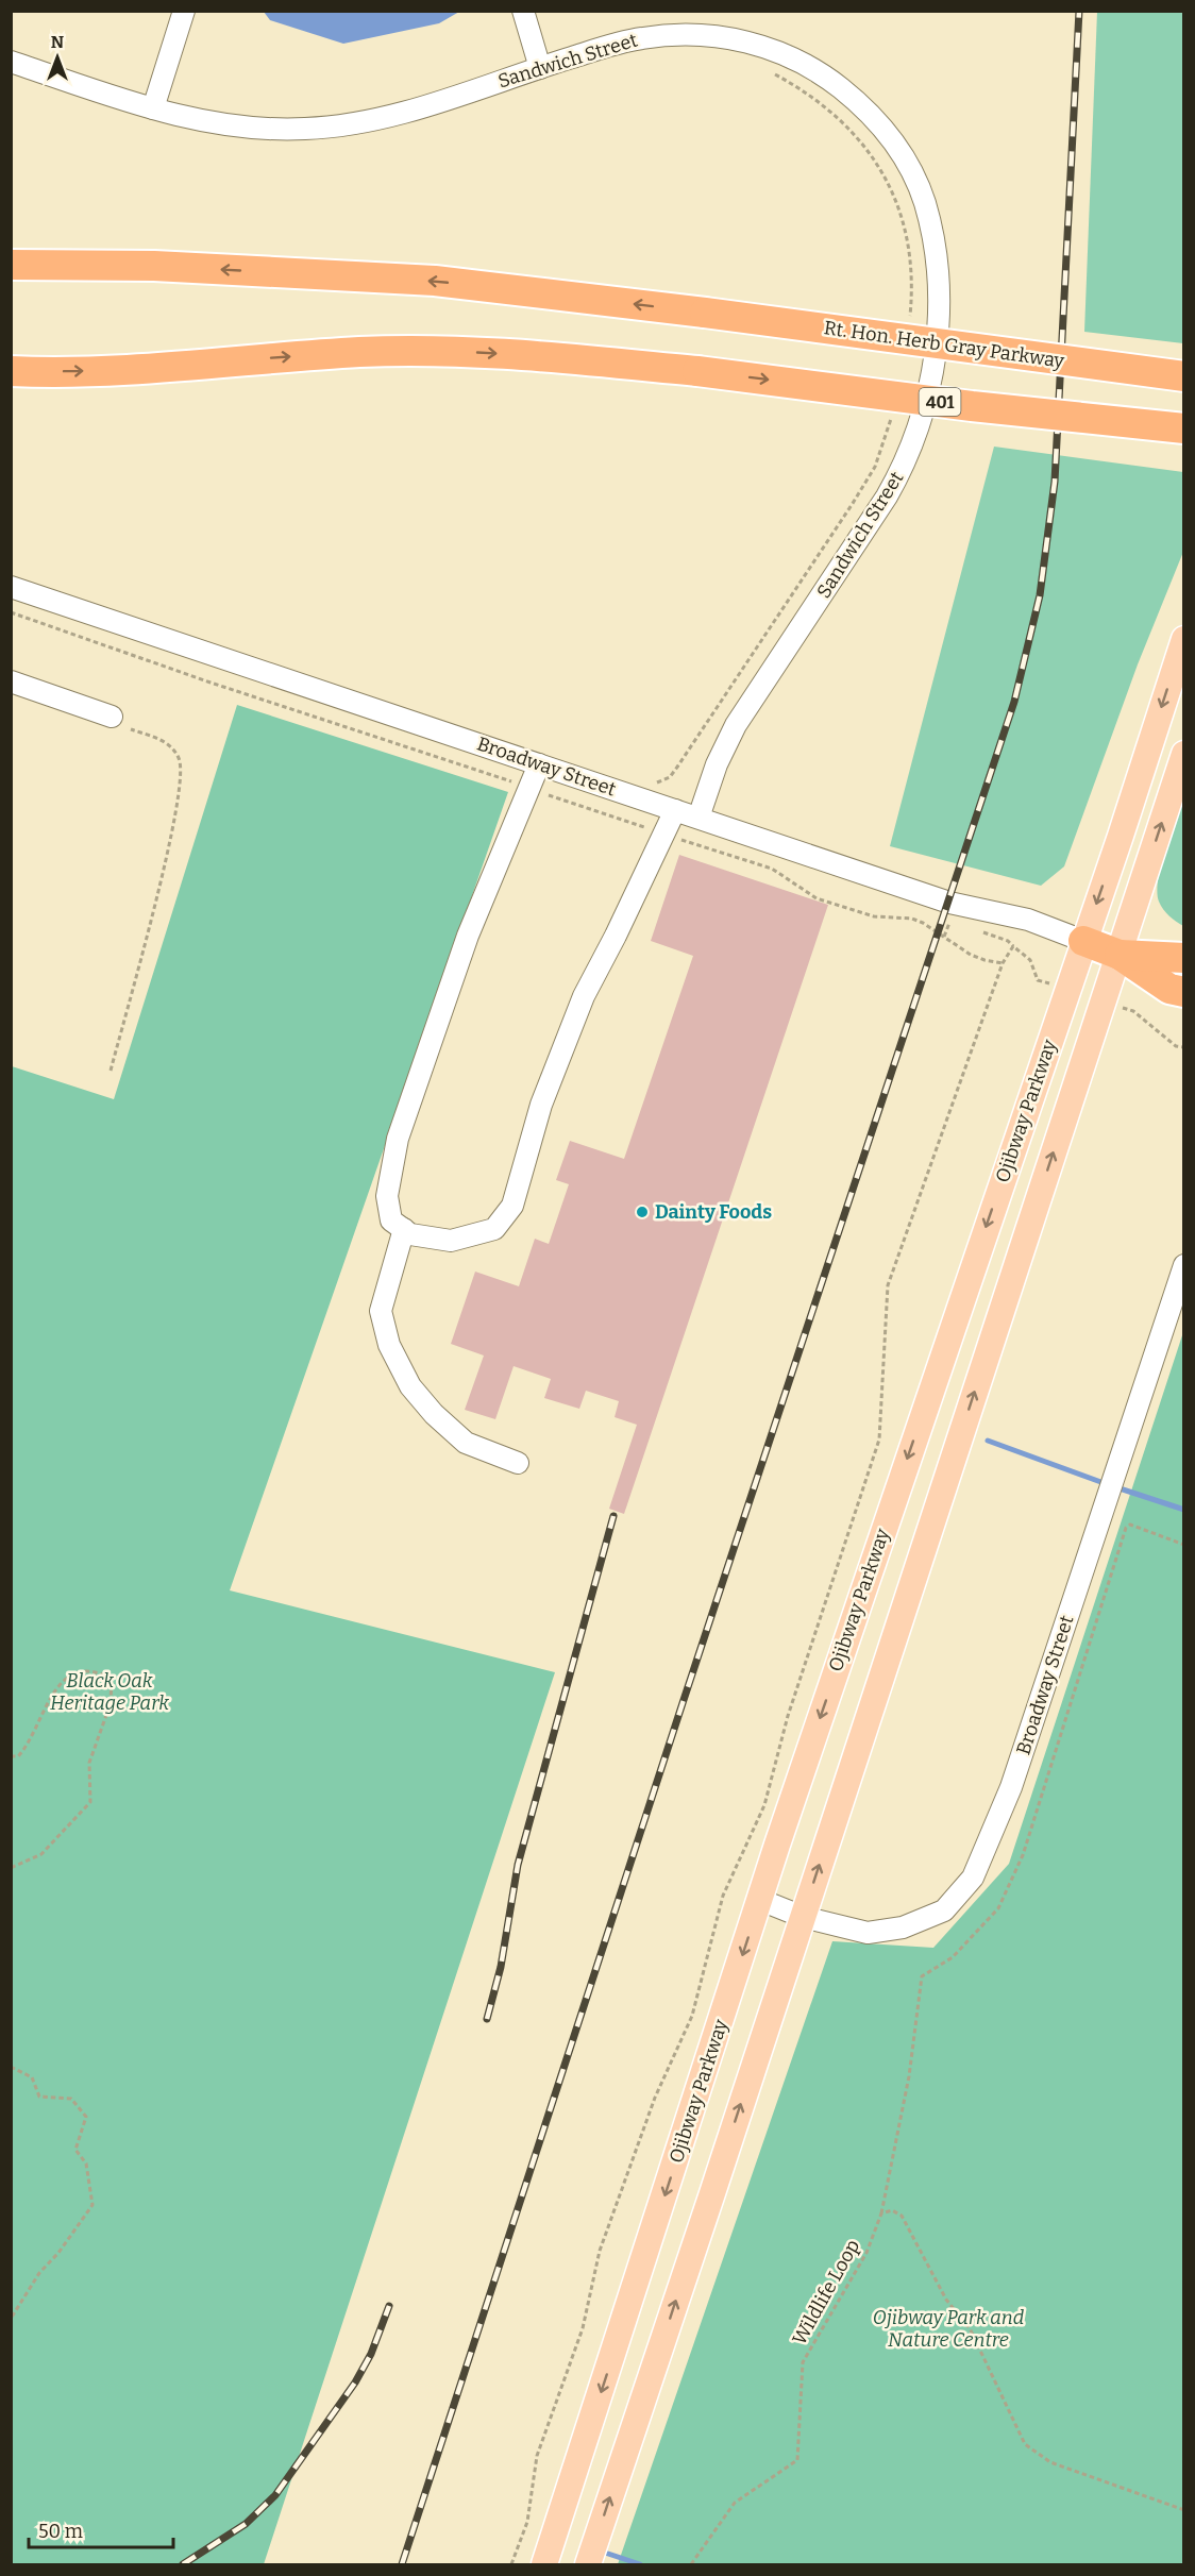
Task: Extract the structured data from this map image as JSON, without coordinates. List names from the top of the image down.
{
  "streets": {
    "highway": ["Rt. Hon. Herb Gray Parkway", "401"],
    "main road": ["Ojibway Parkway"],
    "street": ["Sandwich Street", "Broadway Street"],
    "path": ["Wildlife Loop"]
  },
  "crossings": [
    ["Sandwich Street", "Broadway Street"],
    ["Broadway Street", "Ojibway Parkway"]
  ],
  "parks": ["Black Oak Heritage Park", "Ojibway Park and Nature Centre"],
  "places": ["Dainty Foods"],
  "scale_bar": "50 m",
  "north": "top"
}
